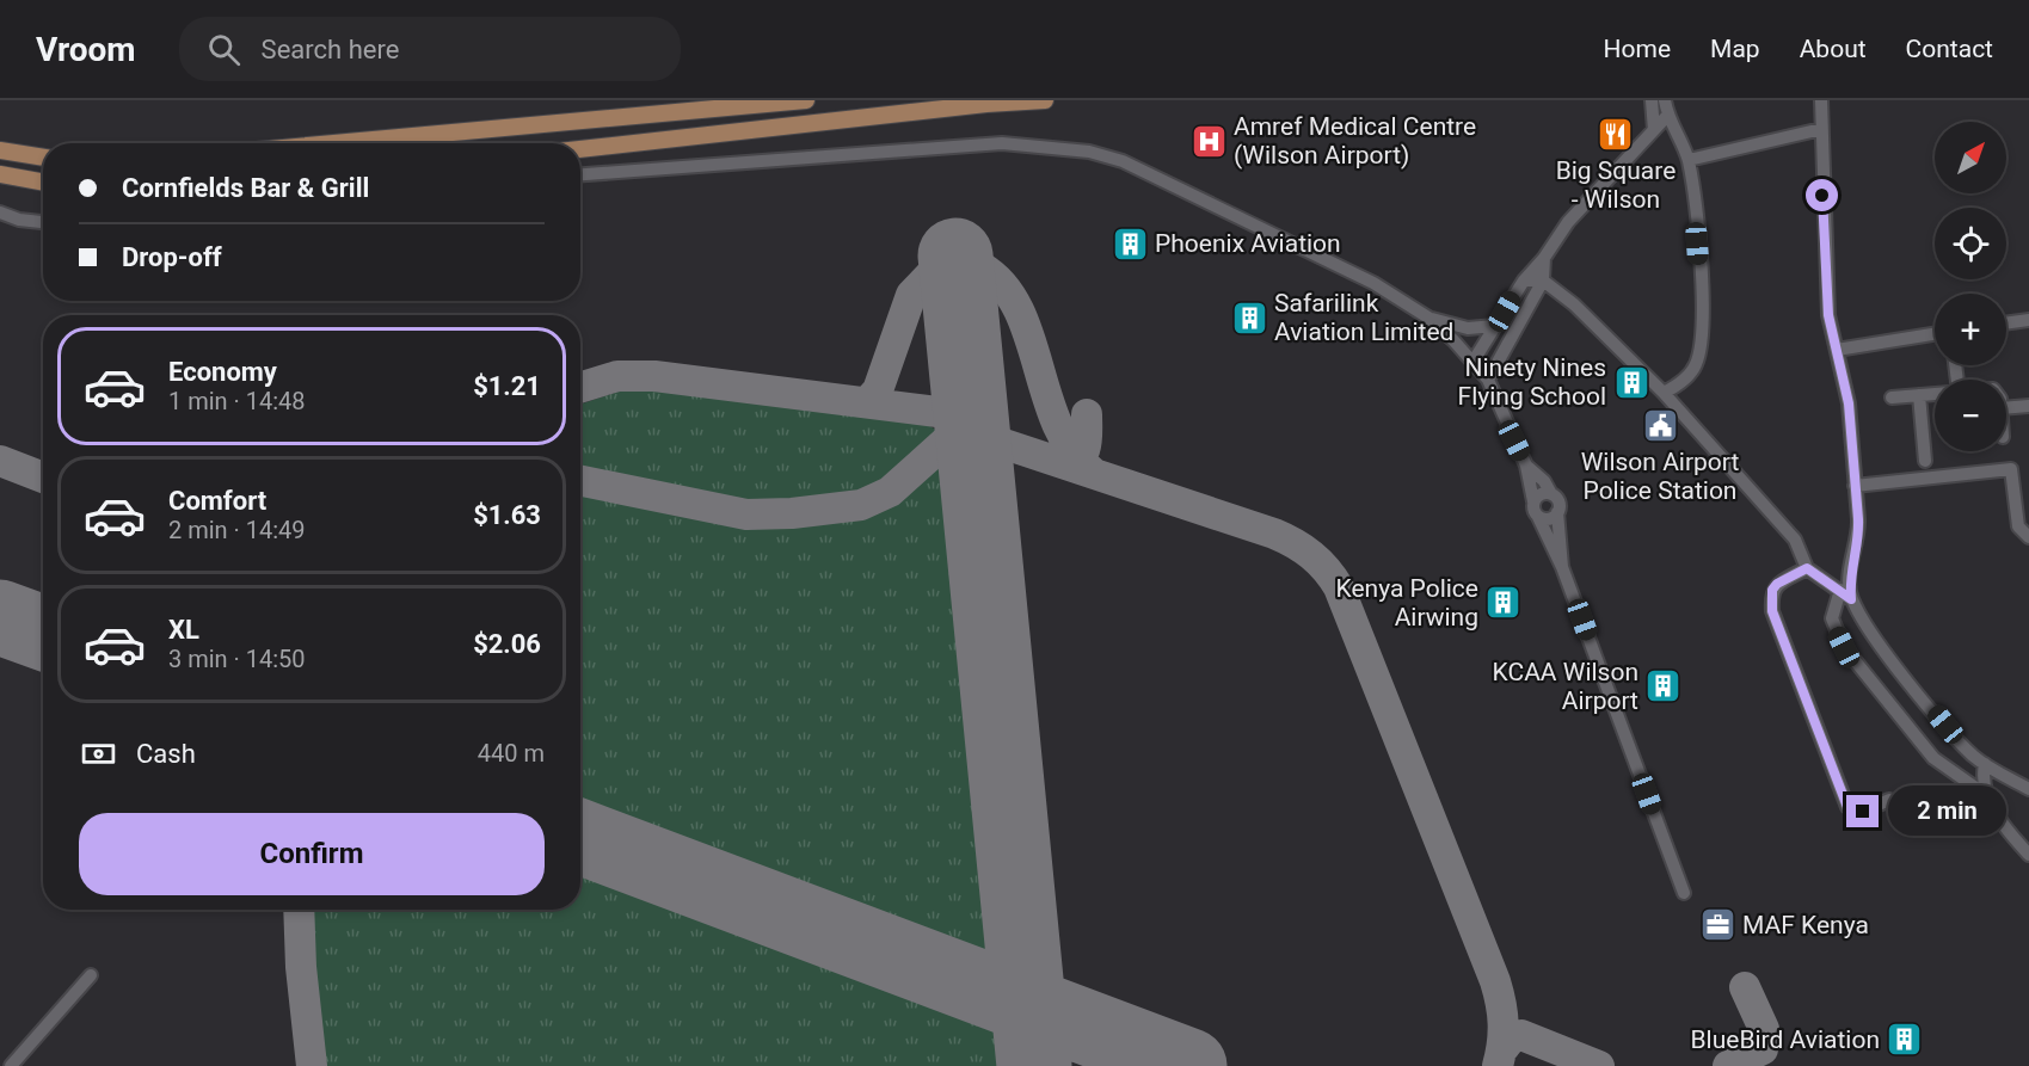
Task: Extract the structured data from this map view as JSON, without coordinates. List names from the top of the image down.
{
  "places": {
    "restaurant": ["Big Square - Wilson"],
    "hospital": ["Amref Medical Centre (Wilson Airport)"],
    "building": [
      "Phoenix Aviation",
      "Safarilink Aviation Limited",
      "Ninety Nines Flying School",
      "Kenya Police Airwing",
      "KCAA Wilson Airport",
      "BlueBird Aviation"
    ],
    "public building": ["Wilson Airport Police Station"],
    "office": ["MAF Kenya"]
  },
  "north": "top right",
  "page": {
    "header": "Vroom",
    "search": "Search here",
    "nav": [
      "Home",
      "Map",
      "About",
      "Contact"
    ],
    "map_buttons": ["+", "−"],
    "banner": ["Cornfields Bar & Grill", "Drop-off"],
    "list": [
      {
        "name": "Economy",
        "note": "1 min · 14:48",
        "value": "$1.21"
      },
      {
        "name": "Comfort",
        "note": "2 min · 14:49",
        "value": "$1.63"
      },
      {
        "name": "XL",
        "note": "3 min · 14:50",
        "value": "$2.06"
      }
    ],
    "pay": ["Cash", "440 m"],
    "bubble": "2 min",
    "buttons": "Confirm"
  }
}
